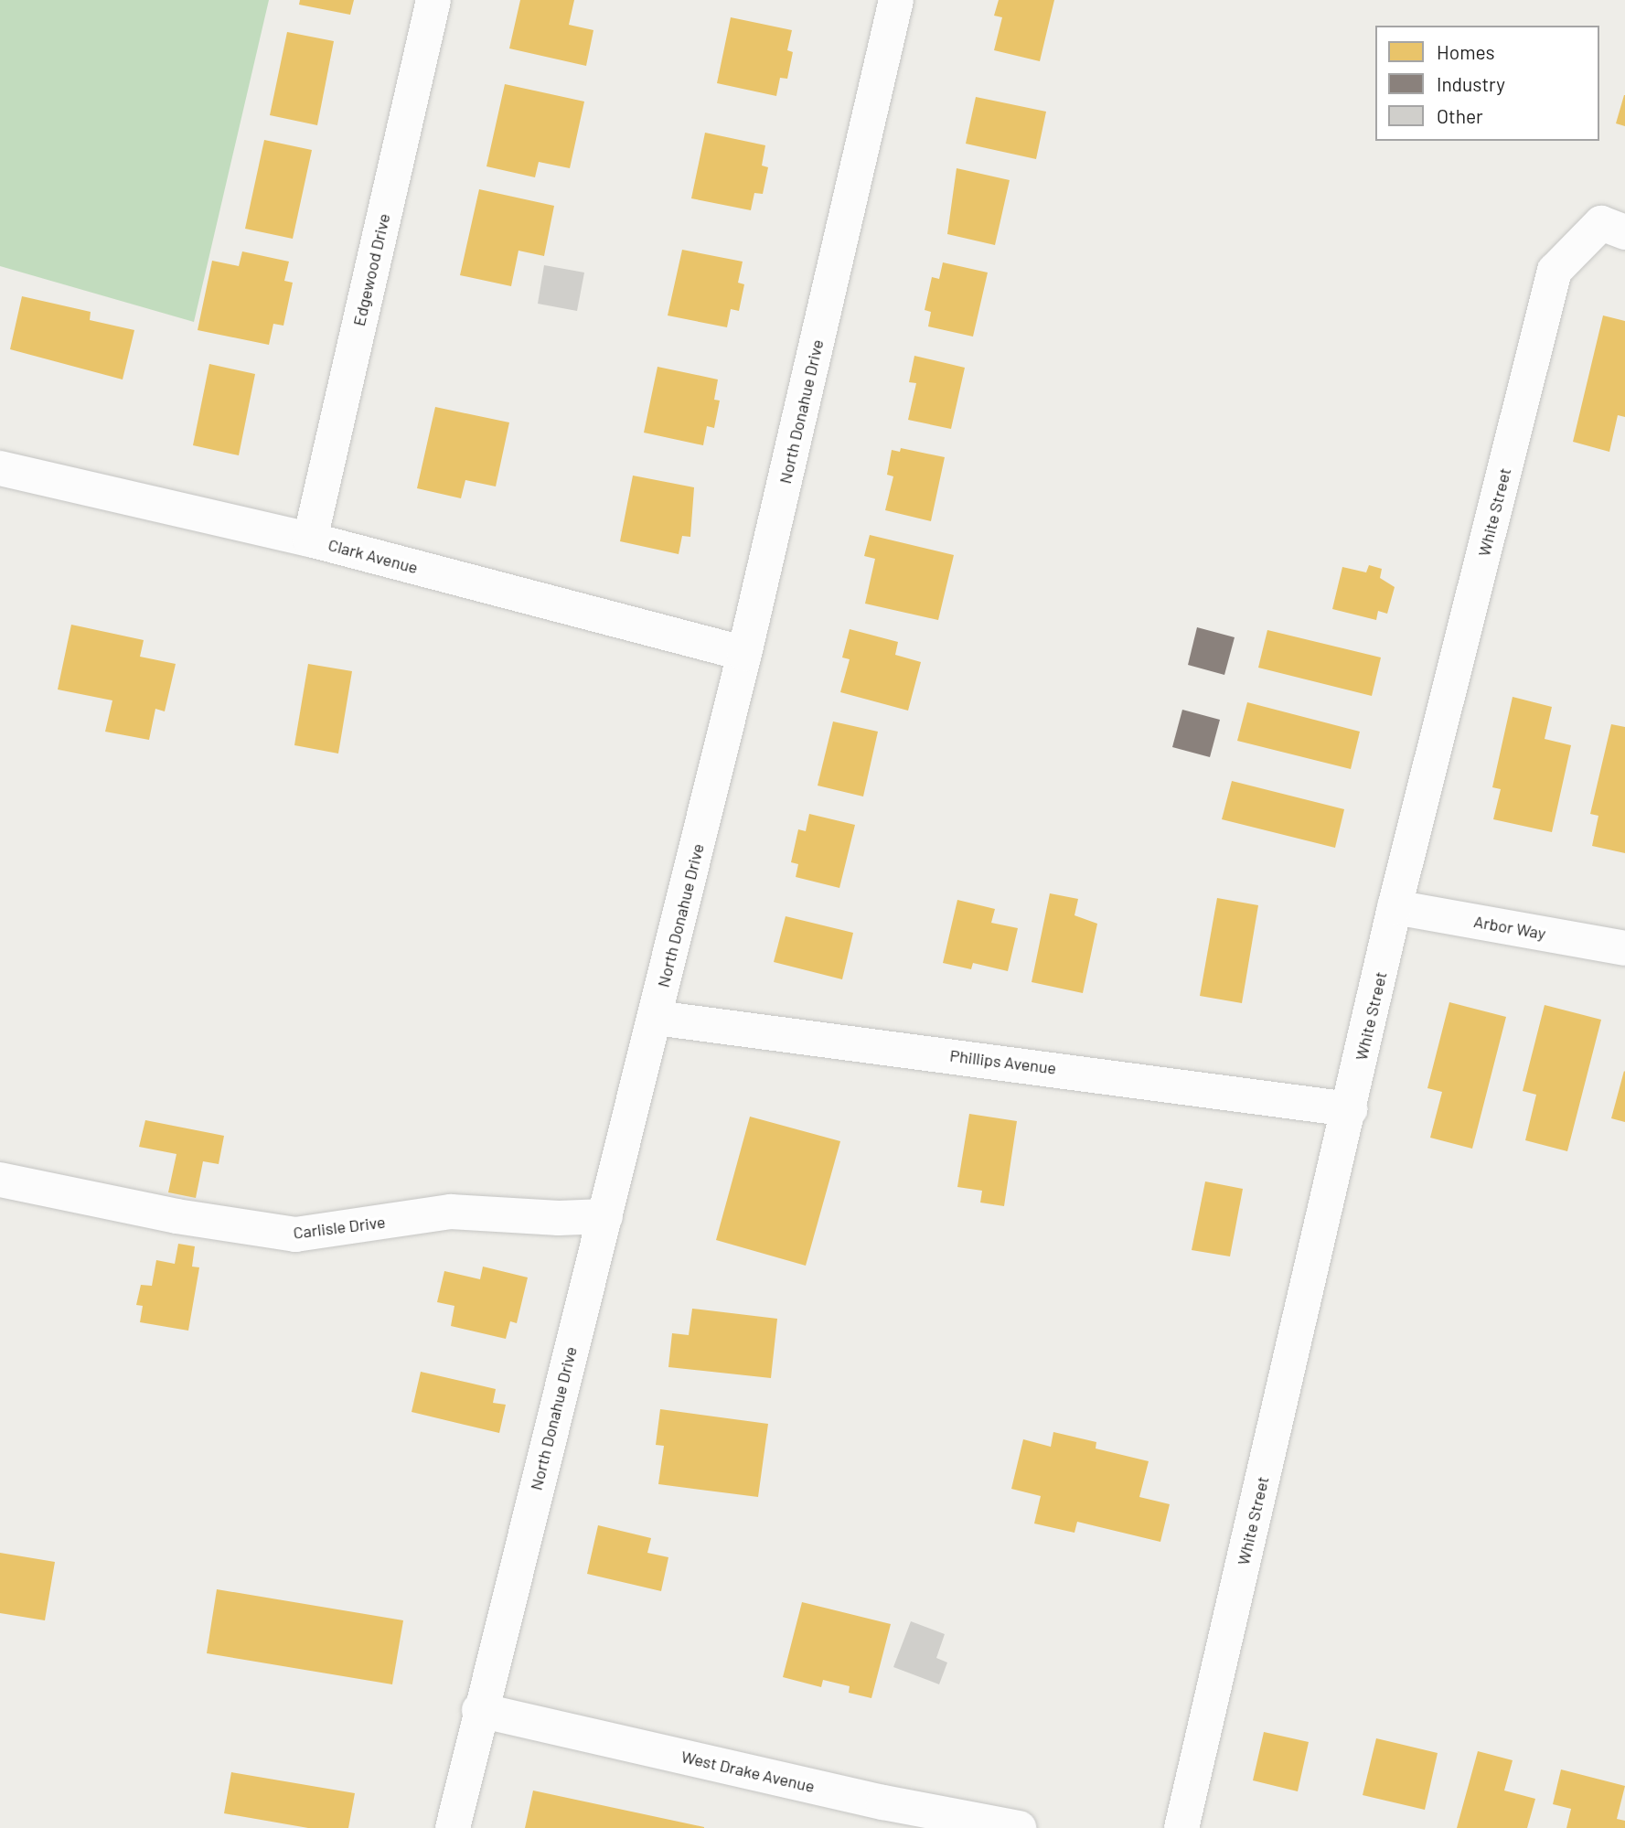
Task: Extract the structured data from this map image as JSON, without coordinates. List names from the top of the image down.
{
  "streets": {
    "street": [
      "Edgewood Drive",
      "North Donahue Drive",
      "White Street",
      "Clark Avenue",
      "Arbor Way",
      "Phillips Avenue",
      "Carlisle Drive",
      "West Drake Avenue"
    ]
  },
  "crossings": [
    ["Edgewood Drive", "Clark Avenue"],
    ["North Donahue Drive", "Clark Avenue"],
    ["North Donahue Drive", "Phillips Avenue"],
    ["North Donahue Drive", "Carlisle Drive"],
    ["North Donahue Drive", "West Drake Avenue"],
    ["White Street", "Arbor Way"],
    ["White Street", "Phillips Avenue"]
  ],
  "legend": ["Homes", "Industry", "Other"]
}
